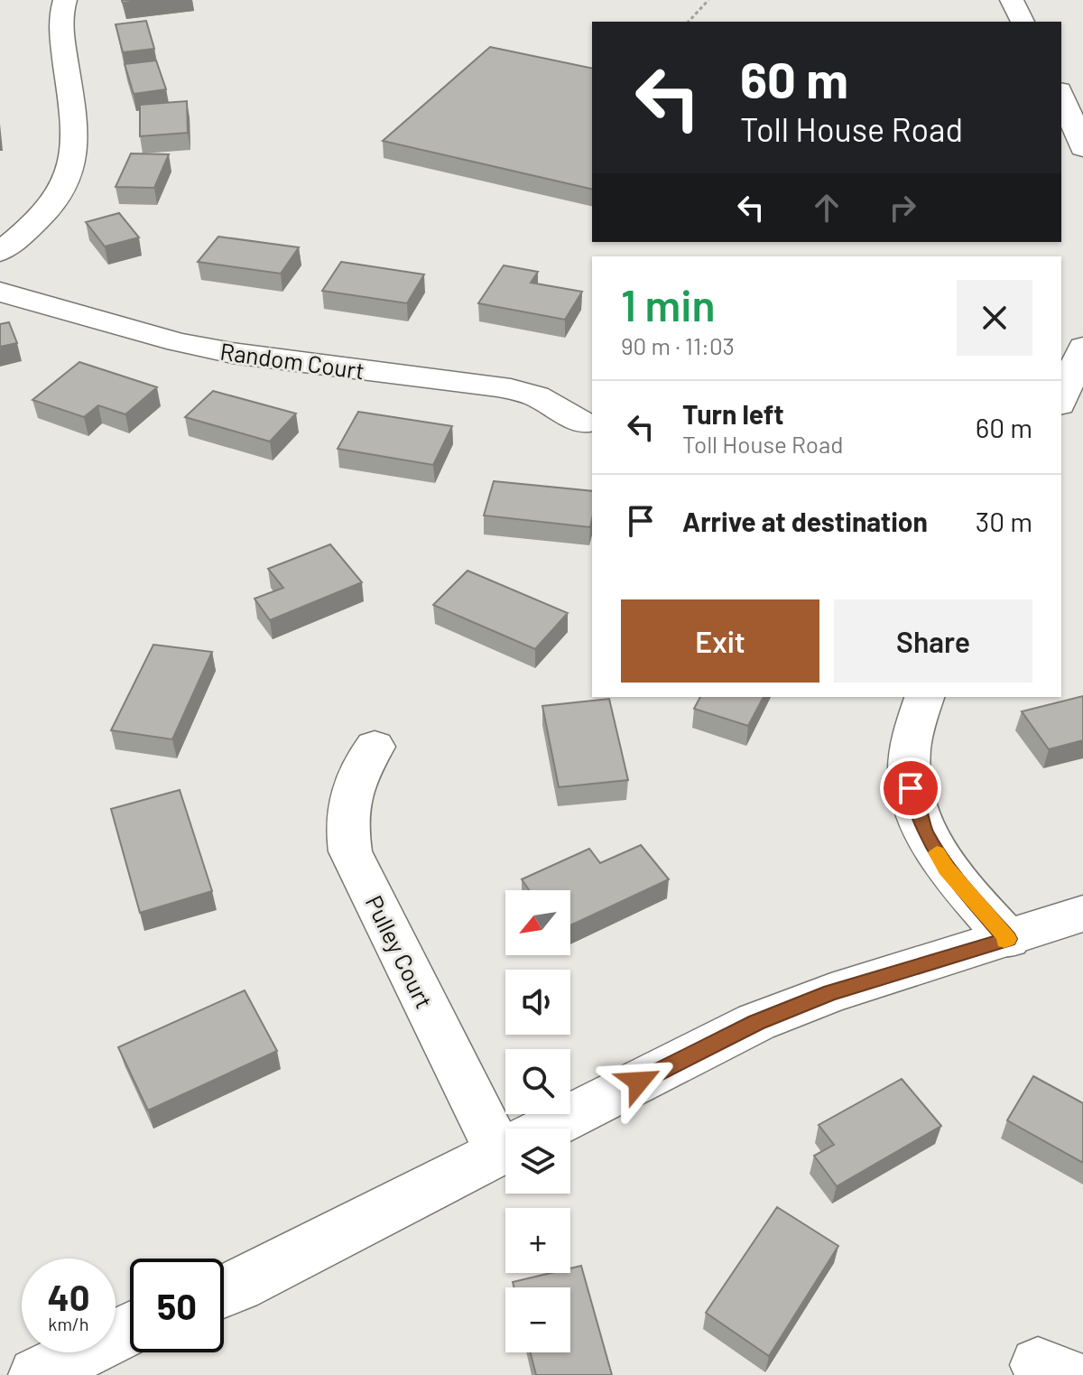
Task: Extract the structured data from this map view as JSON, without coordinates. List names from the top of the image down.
{
  "streets": {
    "street": ["Random Court", "Pulley Court"]
  },
  "north": "bottom left",
  "page": {
    "turn": ["60 m", "Toll House Road"],
    "heading": ["1 min", "90 m · 11:03"],
    "list": [
      {
        "name": "Turn left",
        "note": "Toll House Road",
        "value": "60 m"
      },
      {
        "name": "Arrive at destination",
        "value": "30 m"
      }
    ],
    "buttons": ["Exit", "Share"],
    "map_buttons": ["+", "−"],
    "speed": "40 km/h",
    "limit": "50"
  }
}
